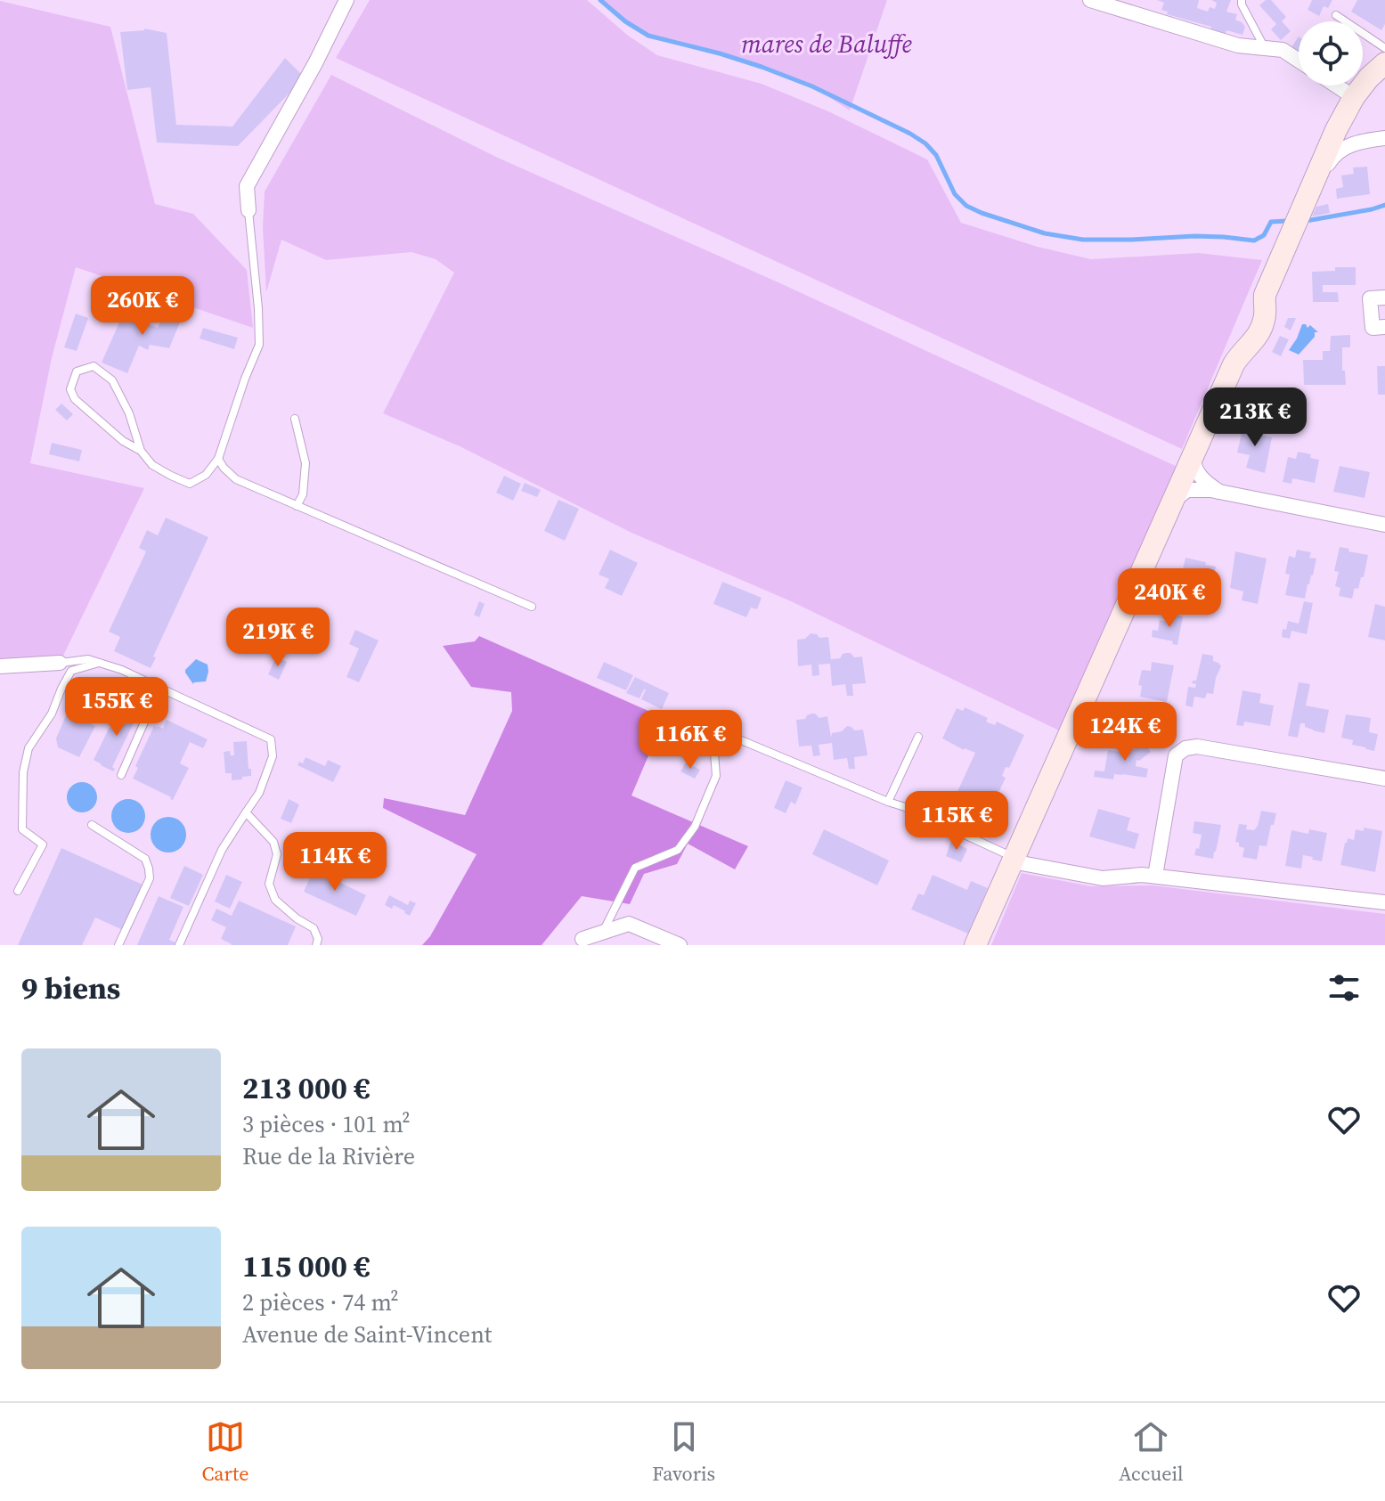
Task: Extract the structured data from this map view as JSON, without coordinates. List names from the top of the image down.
{
  "parks": ["mares de Baluffe"],
  "page": {
    "price": [
      "260K €",
      "213K €",
      "240K €",
      "219K €",
      "155K €",
      "124K €",
      "116K €",
      "115K €",
      "114K €"
    ],
    "heading": "9 biens",
    "list": [
      {
        "name": "213 000 €",
        "note": "3 pièces · 101 m² · Rue de la Rivière"
      },
      {
        "name": "115 000 €",
        "note": "2 pièces · 74 m² · Avenue de Saint-Vincent"
      }
    ],
    "tabs": ["Carte", "Favoris", "Accueil"]
  }
}
